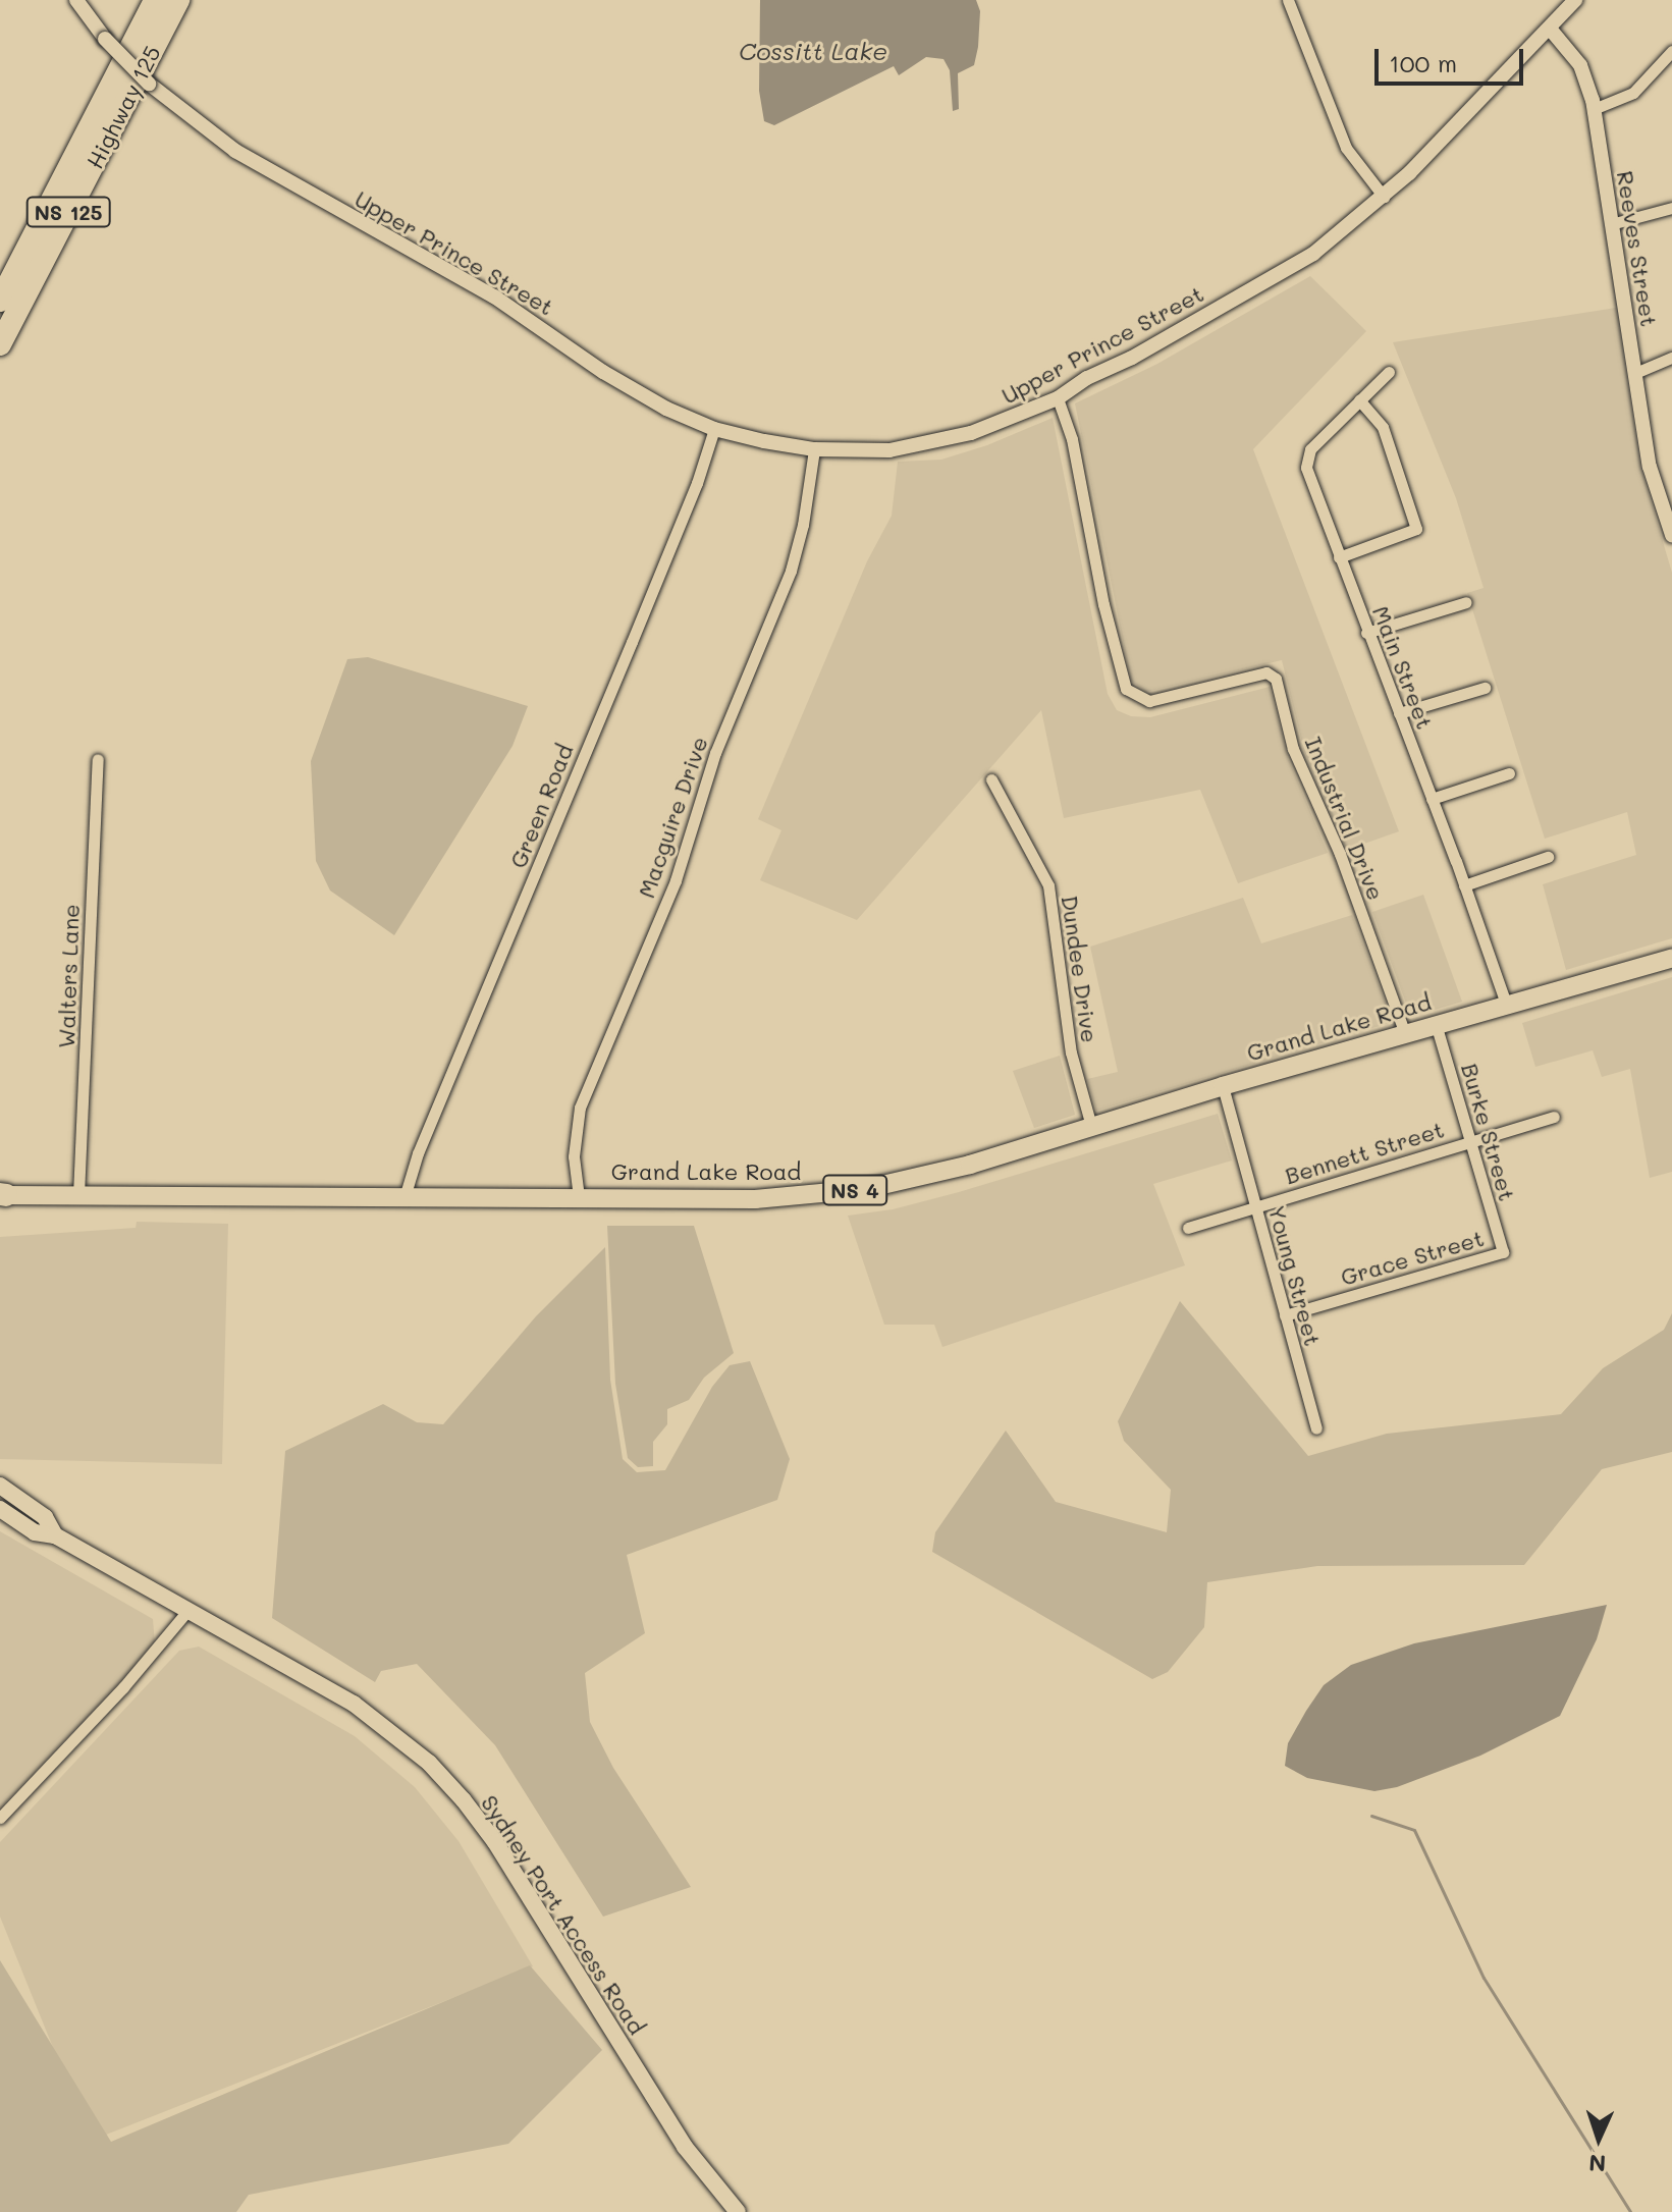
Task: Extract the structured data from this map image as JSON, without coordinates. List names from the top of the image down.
{
  "streets": {
    "highway": ["Highway 125", "NS 125"],
    "main road": ["Grand Lake Road", "NS 4", "Sydney Port Access Road"],
    "street": [
      "Reeves Street",
      "Upper Prince Street",
      "Main Street",
      "Green Road",
      "Macguire Drive",
      "Industrial Drive",
      "Dundee Drive",
      "Walters Lane",
      "Burke Street",
      "Bennett Street",
      "Grace Street",
      "Young Street"
    ]
  },
  "crossings": [
    ["Reeves Street", "Upper Prince Street"],
    ["Upper Prince Street", "Green Road"],
    ["Upper Prince Street", "Macguire Drive"],
    ["Upper Prince Street", "Industrial Drive"],
    ["Main Street", "Grand Lake Road"],
    ["Green Road", "Grand Lake Road"],
    ["Macguire Drive", "Grand Lake Road"],
    ["Industrial Drive", "Grand Lake Road"],
    ["Dundee Drive", "Grand Lake Road"],
    ["Walters Lane", "Grand Lake Road"],
    ["Grand Lake Road", "Burke Street"],
    ["Grand Lake Road", "Young Street"],
    ["Burke Street", "Bennett Street"],
    ["Burke Street", "Grace Street"],
    ["Bennett Street", "Young Street"],
    ["Grace Street", "Young Street"]
  ],
  "water": ["Cossitt Lake"],
  "scale_bar": "100 m",
  "north": "bottom"
}
